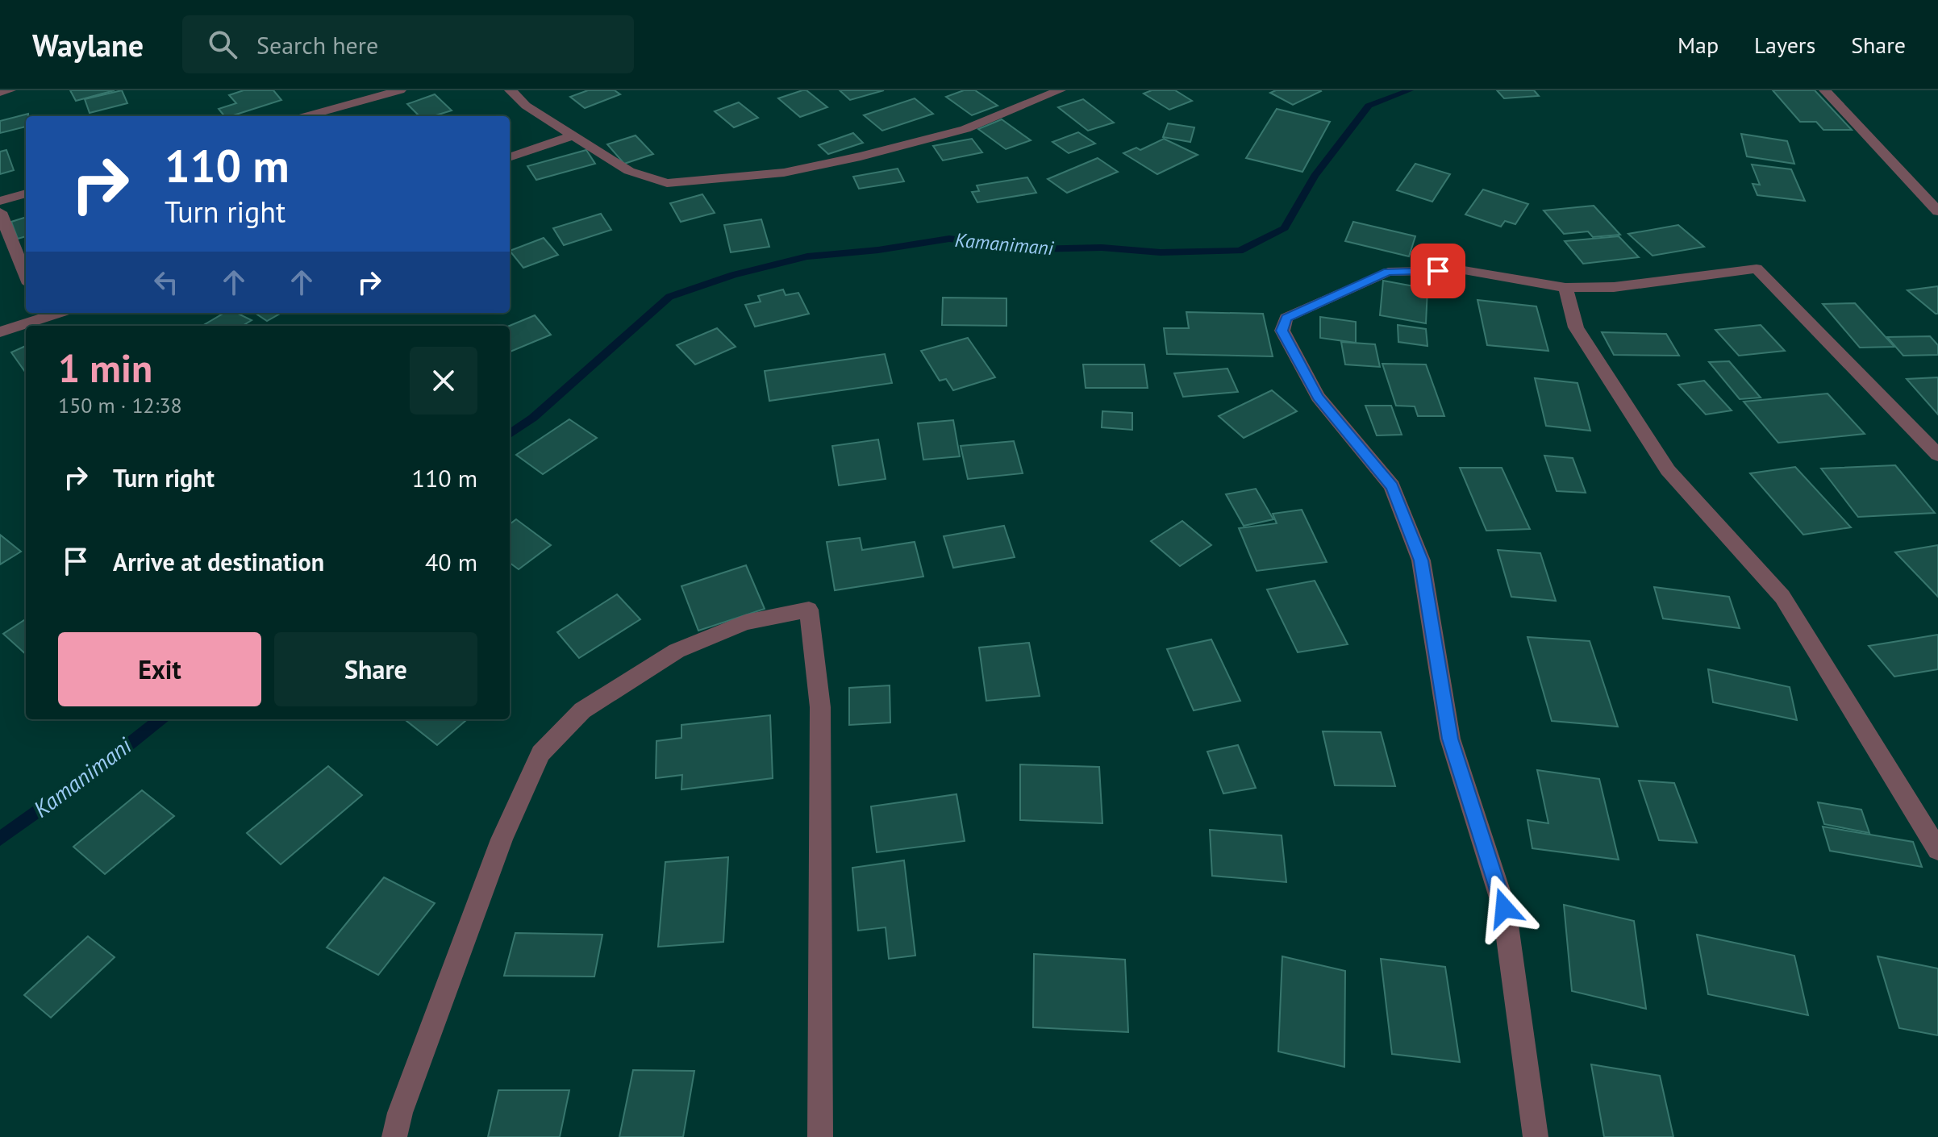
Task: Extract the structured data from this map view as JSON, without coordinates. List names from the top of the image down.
{
  "water": ["Kamanimani"],
  "page": {
    "header": "Waylane",
    "search": "Search here",
    "nav": ["Map", "Layers", "Share"],
    "turn": ["110 m", "Turn right"],
    "heading": ["1 min", "150 m · 12:38"],
    "list": [
      {
        "name": "Turn right",
        "value": "110 m"
      },
      {
        "name": "Arrive at destination",
        "value": "40 m"
      }
    ],
    "buttons": ["Exit", "Share"]
  }
}
